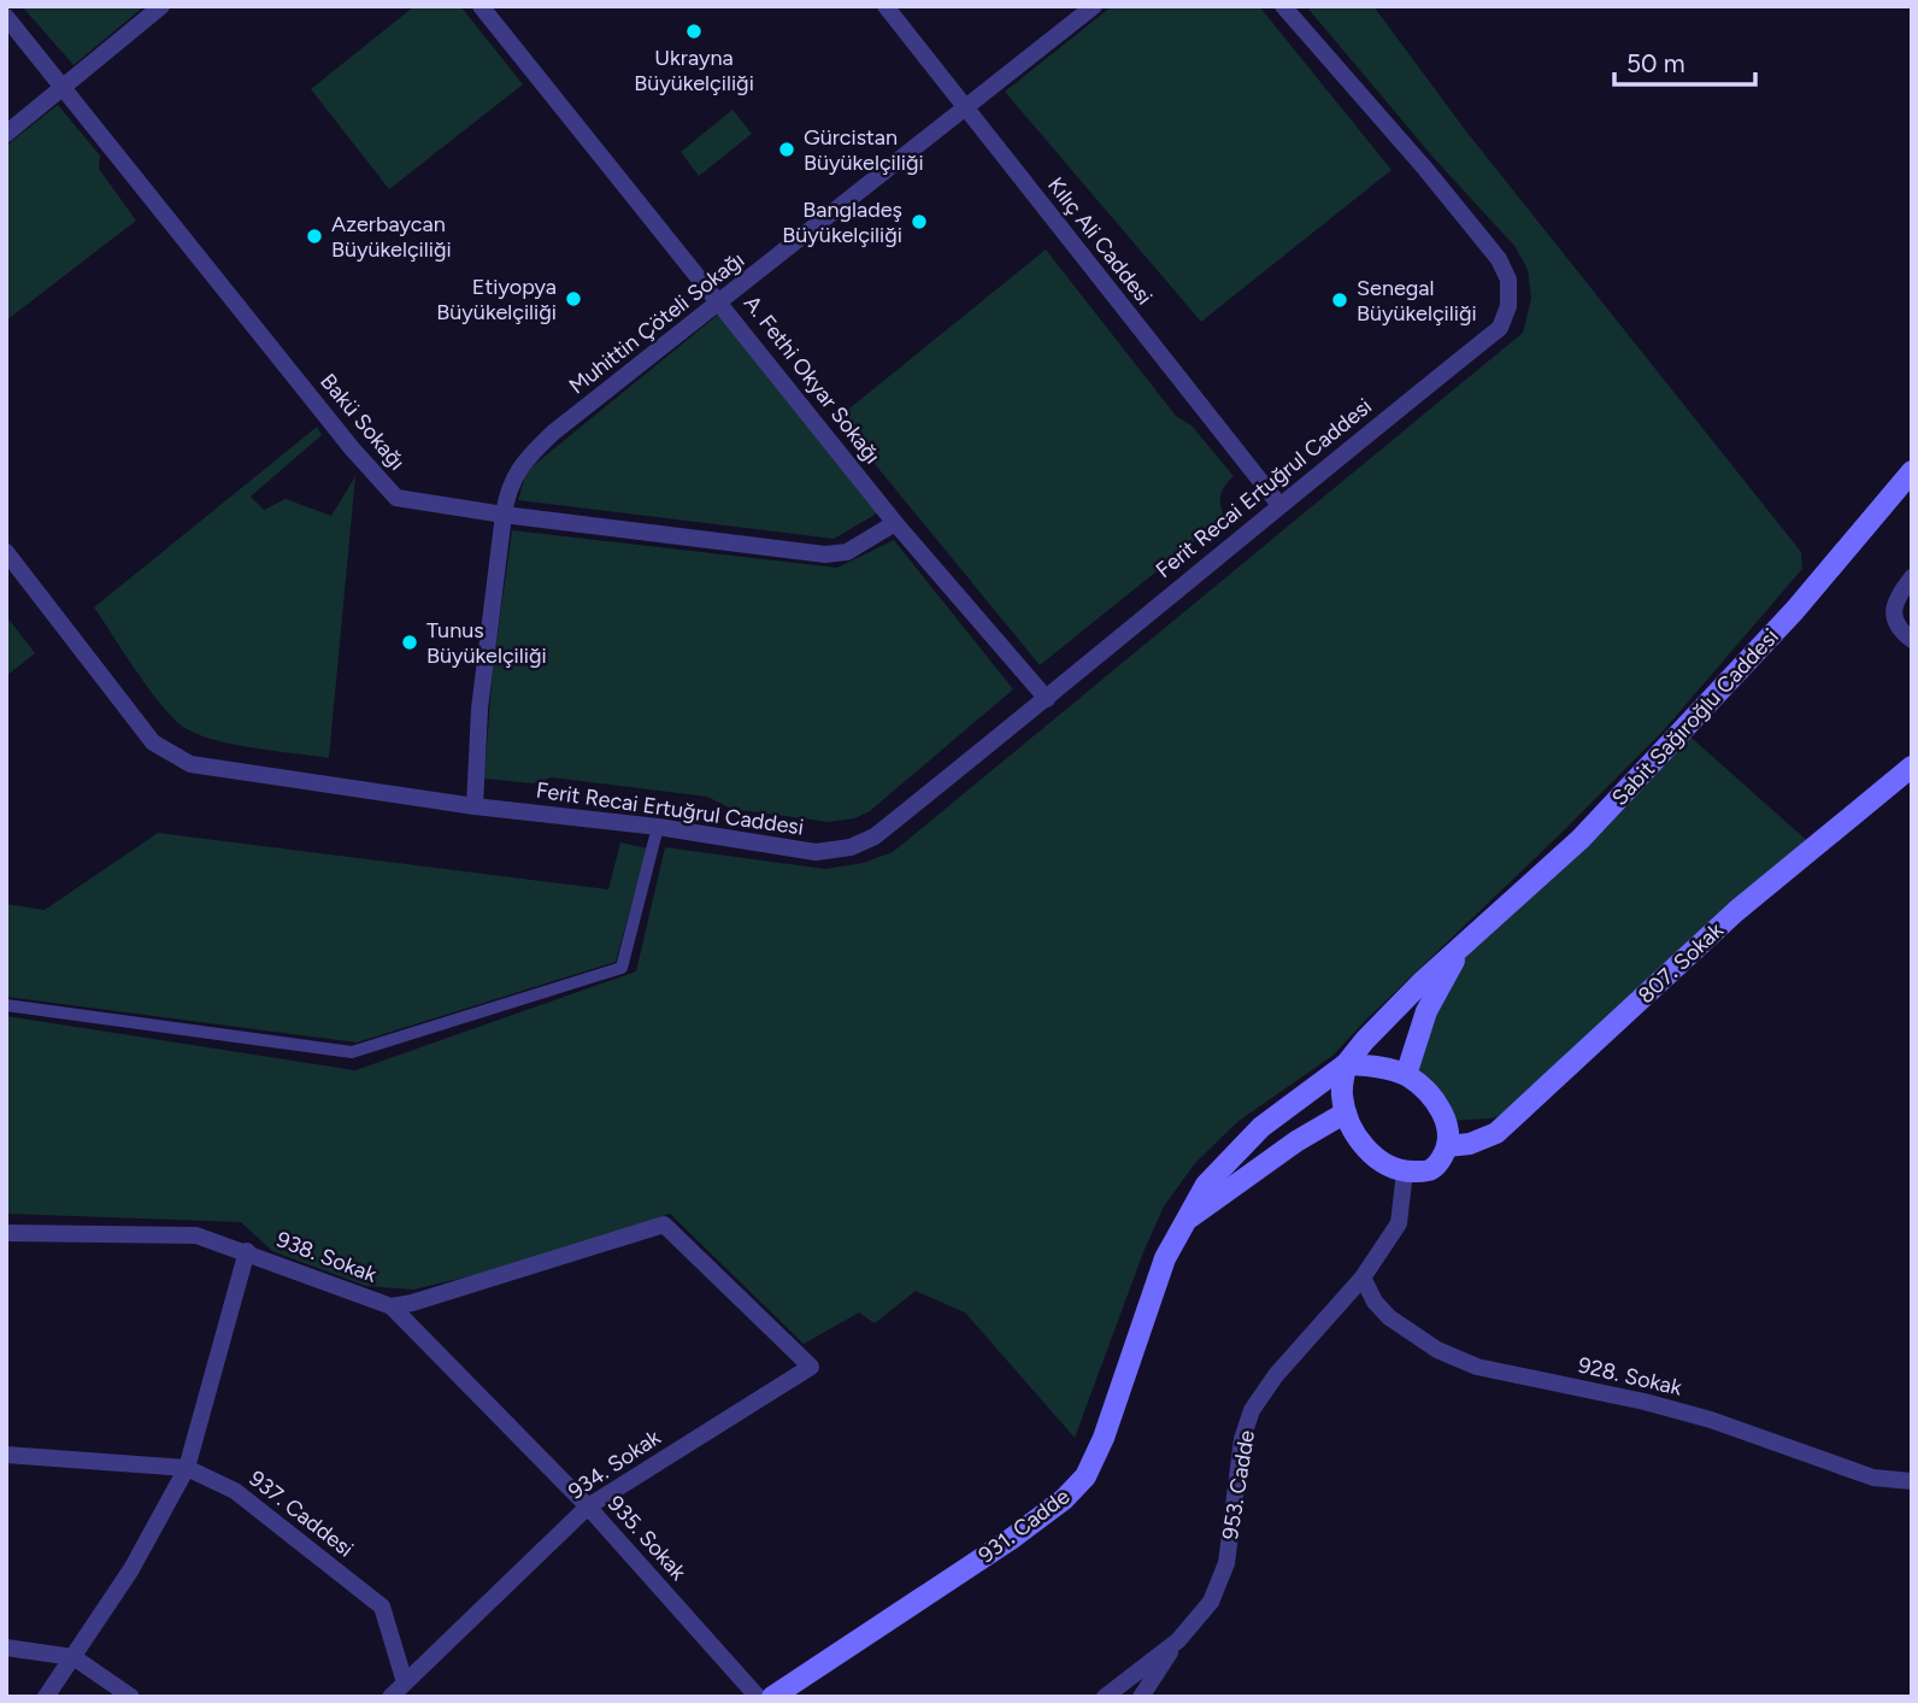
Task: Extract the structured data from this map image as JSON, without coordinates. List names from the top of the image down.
{
  "streets": {
    "main road": ["Sabit Sağıroğlu Caddesi", "807. Sokak", "931. Cadde"],
    "street": [
      "Kılıç Ali Caddesi",
      "Muhittin Çöteli Sokağı",
      "A. Fethi Okyar Sokağı",
      "Bakü Sokağı",
      "Ferit Recai Ertuğrul Caddesi",
      "938. Sokak",
      "928. Sokak",
      "934. Sokak",
      "953. Cadde",
      "937. Caddesi",
      "935. Sokak"
    ]
  },
  "crossings": [
    ["Kılıç Ali Caddesi", "Muhittin Çöteli Sokağı"],
    ["Kılıç Ali Caddesi", "Ferit Recai Ertuğrul Caddesi"],
    ["Muhittin Çöteli Sokağı", "A. Fethi Okyar Sokağı"],
    ["Muhittin Çöteli Sokağı", "Bakü Sokağı"],
    ["Muhittin Çöteli Sokağı", "Ferit Recai Ertuğrul Caddesi"],
    ["A. Fethi Okyar Sokağı", "Bakü Sokağı"],
    ["A. Fethi Okyar Sokağı", "Ferit Recai Ertuğrul Caddesi"],
    ["Sabit Sağıroğlu Caddesi", "807. Sokak"],
    ["Sabit Sağıroğlu Caddesi", "953. Cadde"],
    ["Sabit Sağıroğlu Caddesi", "931. Cadde"],
    ["807. Sokak", "953. Cadde"],
    ["807. Sokak", "931. Cadde"],
    ["938. Sokak", "934. Sokak"],
    ["938. Sokak", "937. Caddesi"],
    ["938. Sokak", "935. Sokak"],
    ["928. Sokak", "953. Cadde"],
    ["934. Sokak", "937. Caddesi"],
    ["934. Sokak", "935. Sokak"],
    ["953. Cadde", "931. Cadde"]
  ],
  "places": [
    "Ukrayna Büyükelçiliği",
    "Gürcistan Büyükelçiliği",
    "Bangladeş Büyükelçiliği",
    "Azerbaycan Büyükelçiliği",
    "Etiyopya Büyükelçiliği",
    "Senegal Büyükelçiliği",
    "Tunus Büyükelçiliği"
  ],
  "scale_bar": "50 m"
}
